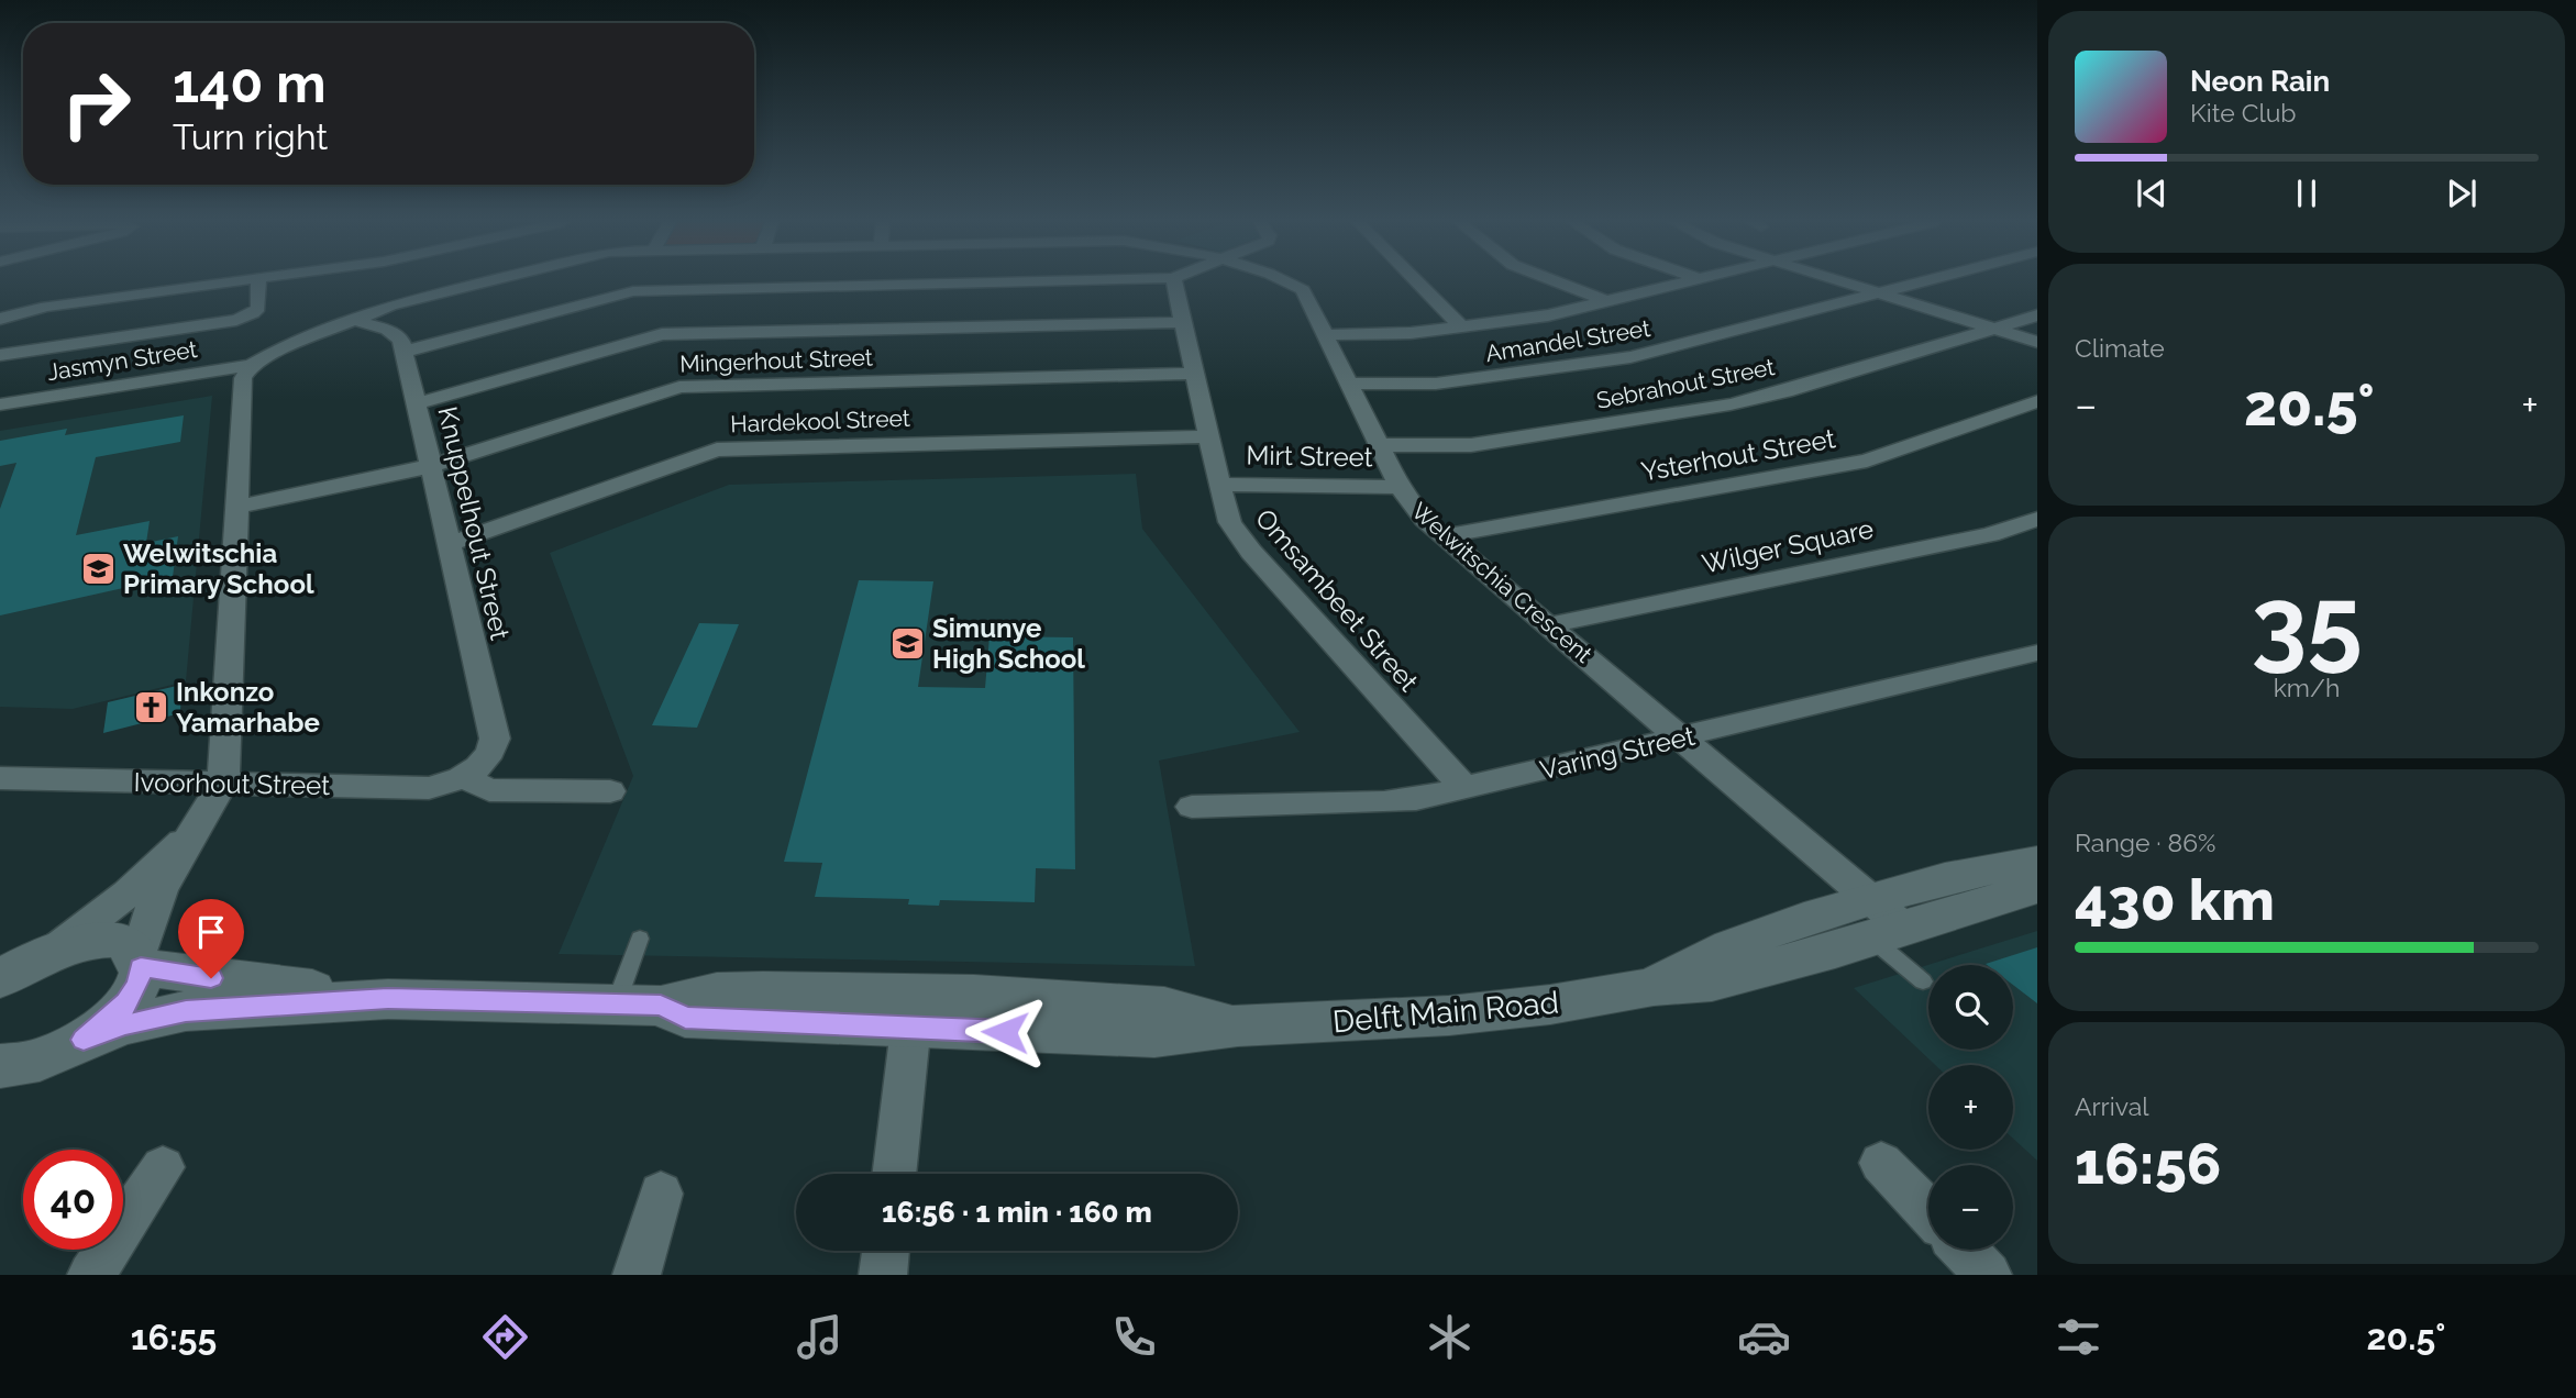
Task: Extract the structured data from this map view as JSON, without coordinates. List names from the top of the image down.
{
  "streets": {
    "street": [
      "Amandel Street",
      "Jasmyn Street",
      "Mingerhout Street",
      "Sebrahout Street",
      "Hardekool Street",
      "Ysterhout Street",
      "Mirt Street",
      "Knuppelhout Street",
      "Wilger Square",
      "Welwitschia Crescent",
      "Omsambeet Street",
      "Varing Street",
      "Ivoorhout Street",
      "Delft Main Road"
    ]
  },
  "crossings": [
    ["Amandel Street", "Welwitschia Crescent"],
    ["Jasmyn Street", "Welwitschia Crescent"],
    ["Mingerhout Street", "Knuppelhout Street"],
    ["Mingerhout Street", "Omsambeet Street"],
    ["Sebrahout Street", "Welwitschia Crescent"],
    ["Hardekool Street", "Knuppelhout Street"],
    ["Hardekool Street", "Omsambeet Street"],
    ["Ysterhout Street", "Welwitschia Crescent"],
    ["Mirt Street", "Welwitschia Crescent"],
    ["Mirt Street", "Omsambeet Street"],
    ["Knuppelhout Street", "Ivoorhout Street"],
    ["Wilger Square", "Welwitschia Crescent"],
    ["Welwitschia Crescent", "Varing Street"],
    ["Welwitschia Crescent", "Delft Main Road"],
    ["Omsambeet Street", "Varing Street"]
  ],
  "places": {
    "school or university": ["Welwitschia Primary School", "Simunye High School"],
    "church": ["Inkonzo Yamarhabe"]
  },
  "page": {
    "turn": ["140 m", "Turn right"],
    "song": ["Neon Rain", "Kite Club"],
    "tile": [
      "Climate",
      ["35", "km/h"],
      ["Range · 86%", "430 km"],
      ["Arrival", "16:56"]
    ],
    "heat": ["−", "20.5°", "+"],
    "map_buttons": ["+", "−"],
    "limit": "40",
    "trip": "16:56 · 1 min · 160 m",
    "tabs": ["16:55", "20.5°"]
  }
}
